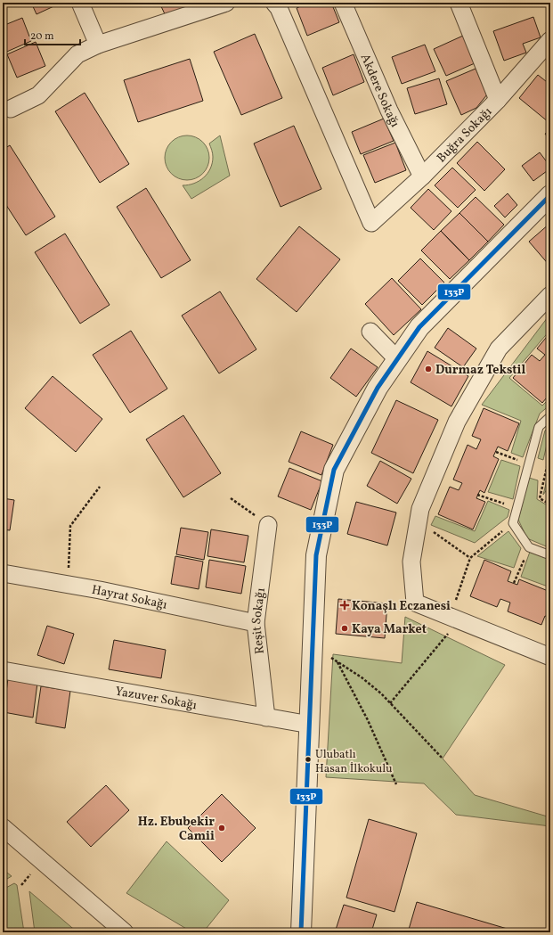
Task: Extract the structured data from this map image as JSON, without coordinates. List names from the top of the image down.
{
  "streets": {
    "street": [
      "Akdere Sokağı",
      "Buğra Sokağı",
      "Hayrat Sokağı",
      "Reşit Sokağı",
      "Yazuver Sokağı"
    ]
  },
  "crossings": [
    ["Akdere Sokağı", "Buğra Sokağı"],
    ["Hayrat Sokağı", "Reşit Sokağı"],
    ["Reşit Sokağı", "Yazuver Sokağı"]
  ],
  "places": {
    "other": [
      "Durmaz Tekstil",
      "Kaya Market",
      "Ulubatlı Hasan İlkokulu",
      "Hz. Ebubekir Camii"
    ],
    "health": ["Konaşlı Eczanesi"]
  },
  "lines": ["transit line 133P"],
  "scale_bar": "20 m"
}
